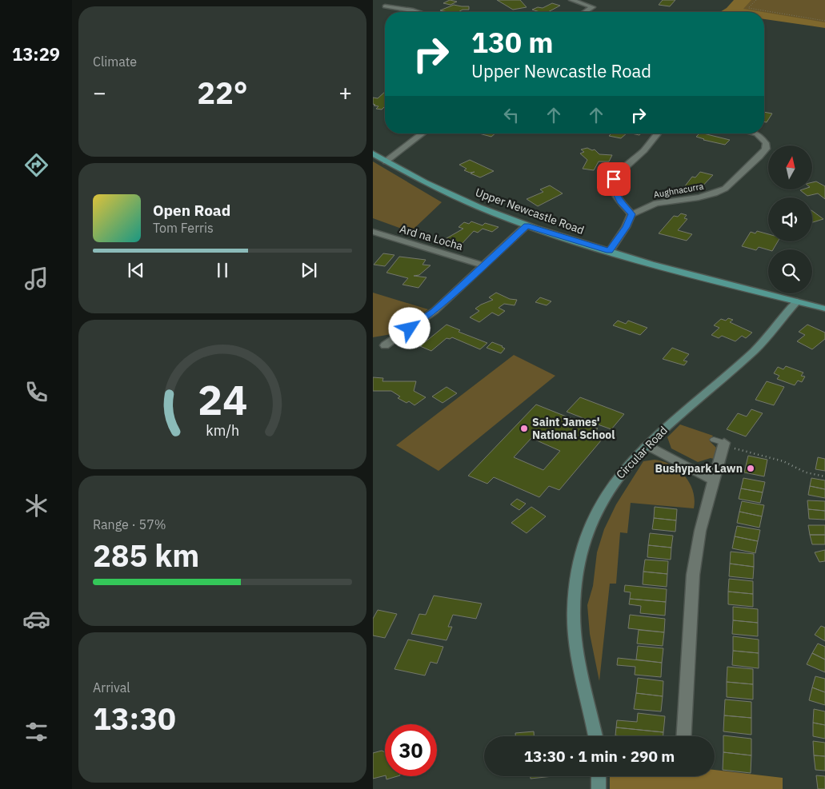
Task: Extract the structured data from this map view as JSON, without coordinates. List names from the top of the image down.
{
  "streets": {
    "main road": ["Upper Newcastle Road"],
    "street": ["Aughnacurra", "Ard na Locha", "Circular Road"]
  },
  "crossings": [
    ["Upper Newcastle Road", "Circular Road"]
  ],
  "places": ["Saint James' National School", "Bushypark Lawn"],
  "north": "top",
  "page": {
    "tabs": "13:29",
    "tile": [
      "Climate",
      ["Range · 57%", "285 km"],
      ["Arrival", "13:30"]
    ],
    "turn": ["130 m", "Upper Newcastle Road"],
    "heat": ["−", "22°", "+"],
    "song": ["Open Road", "Tom Ferris"],
    "limit": "30",
    "trip": "13:30 · 1 min · 290 m",
    "gauge": ["24", "km/h"]
  }
}
